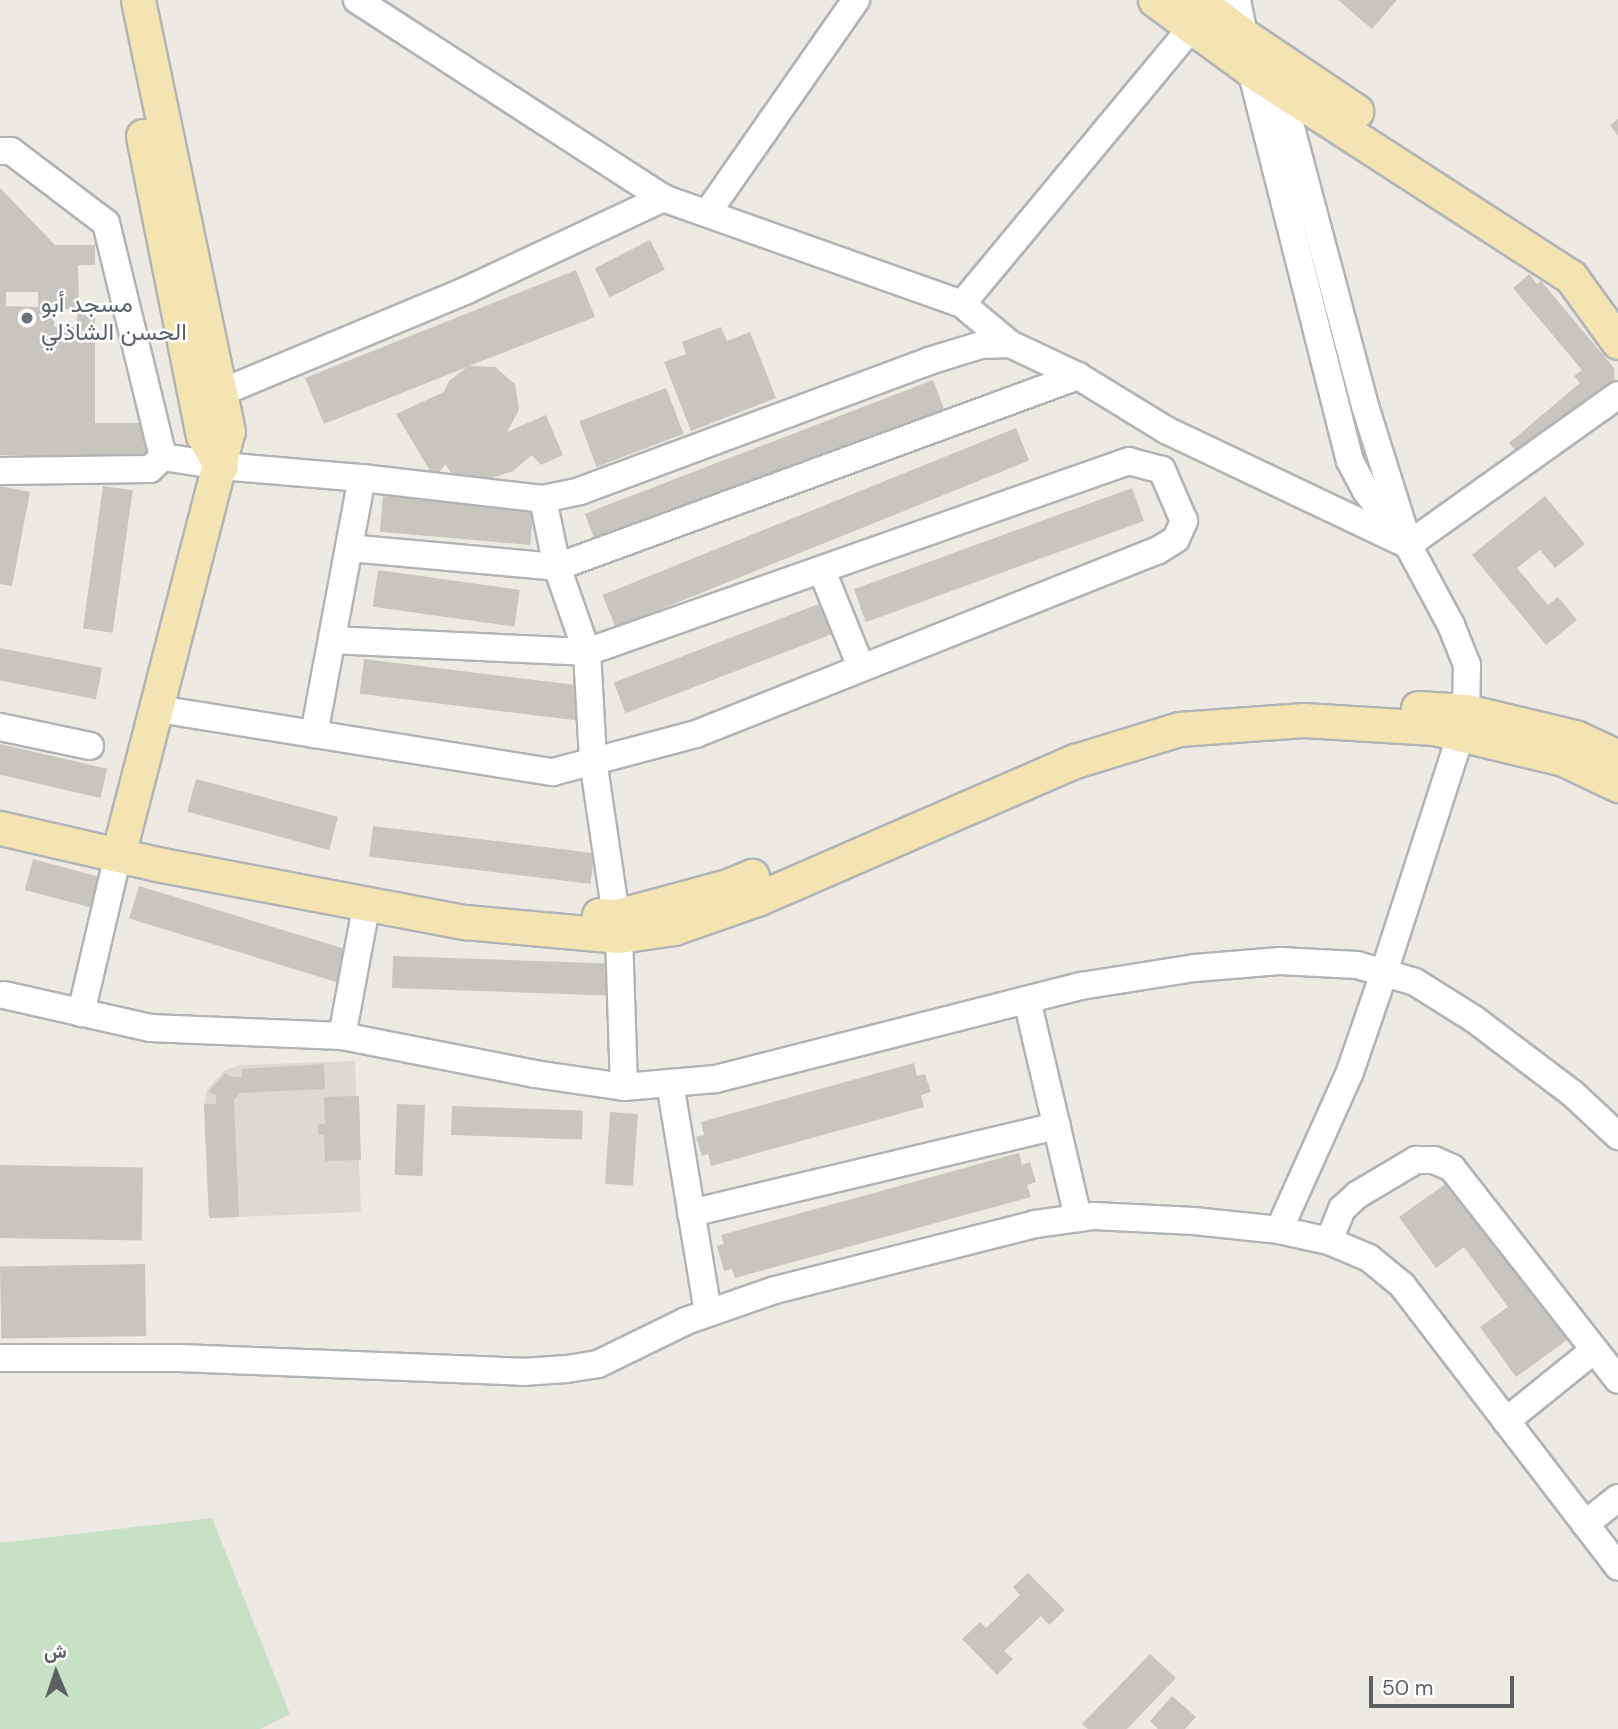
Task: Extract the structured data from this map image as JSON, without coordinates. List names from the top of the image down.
{
  "places": ["مسجد أبو الحسن الشاذلي"],
  "scale_bar": "50 m",
  "north": "top"
}
